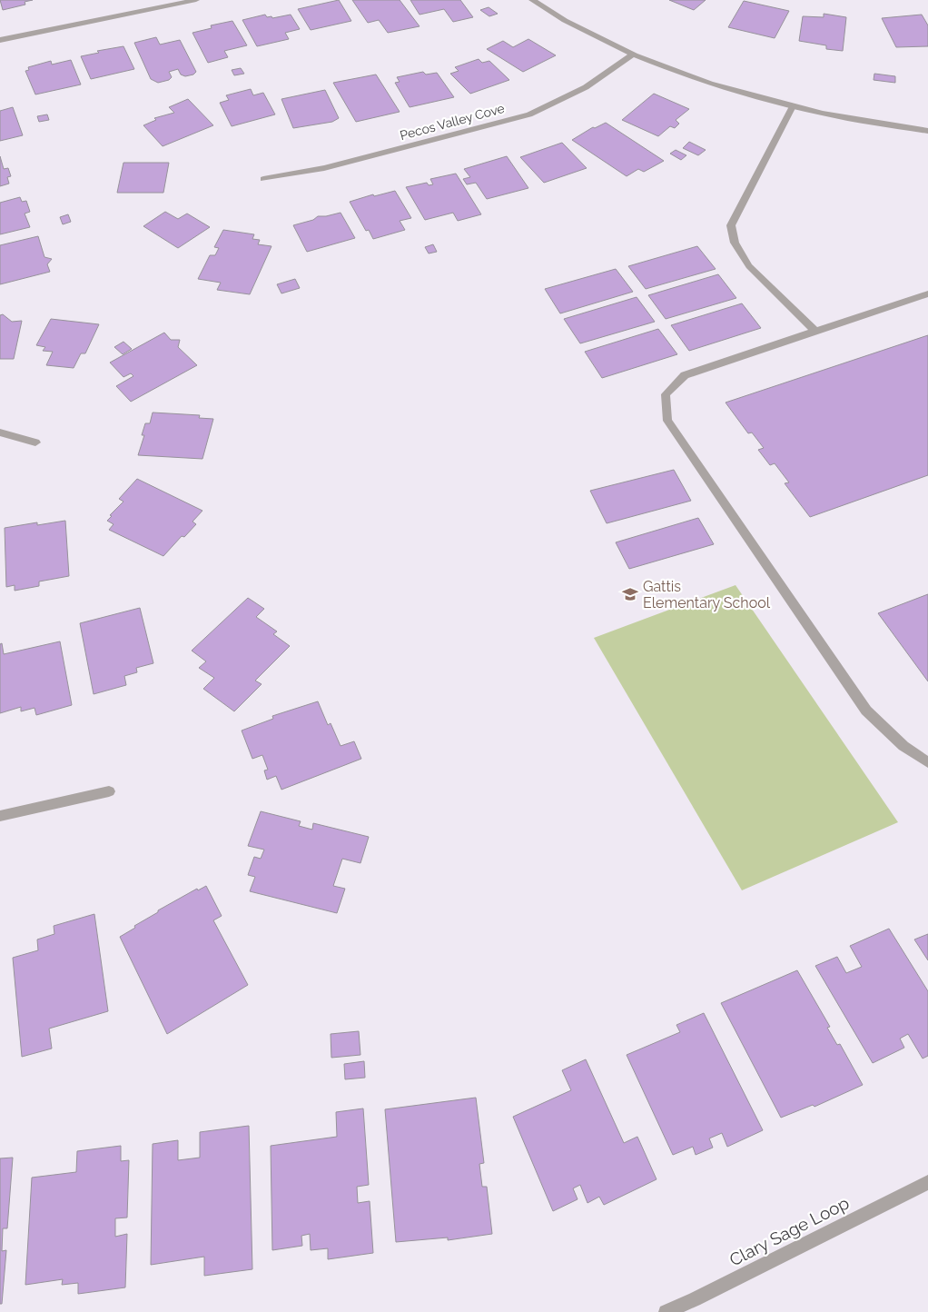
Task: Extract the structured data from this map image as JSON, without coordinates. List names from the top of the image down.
{
  "streets": {
    "street": ["Pecos Valley Cove", "Clary Sage Loop"]
  },
  "places": {
    "school or university": ["Gattis Elementary School"]
  }
}
